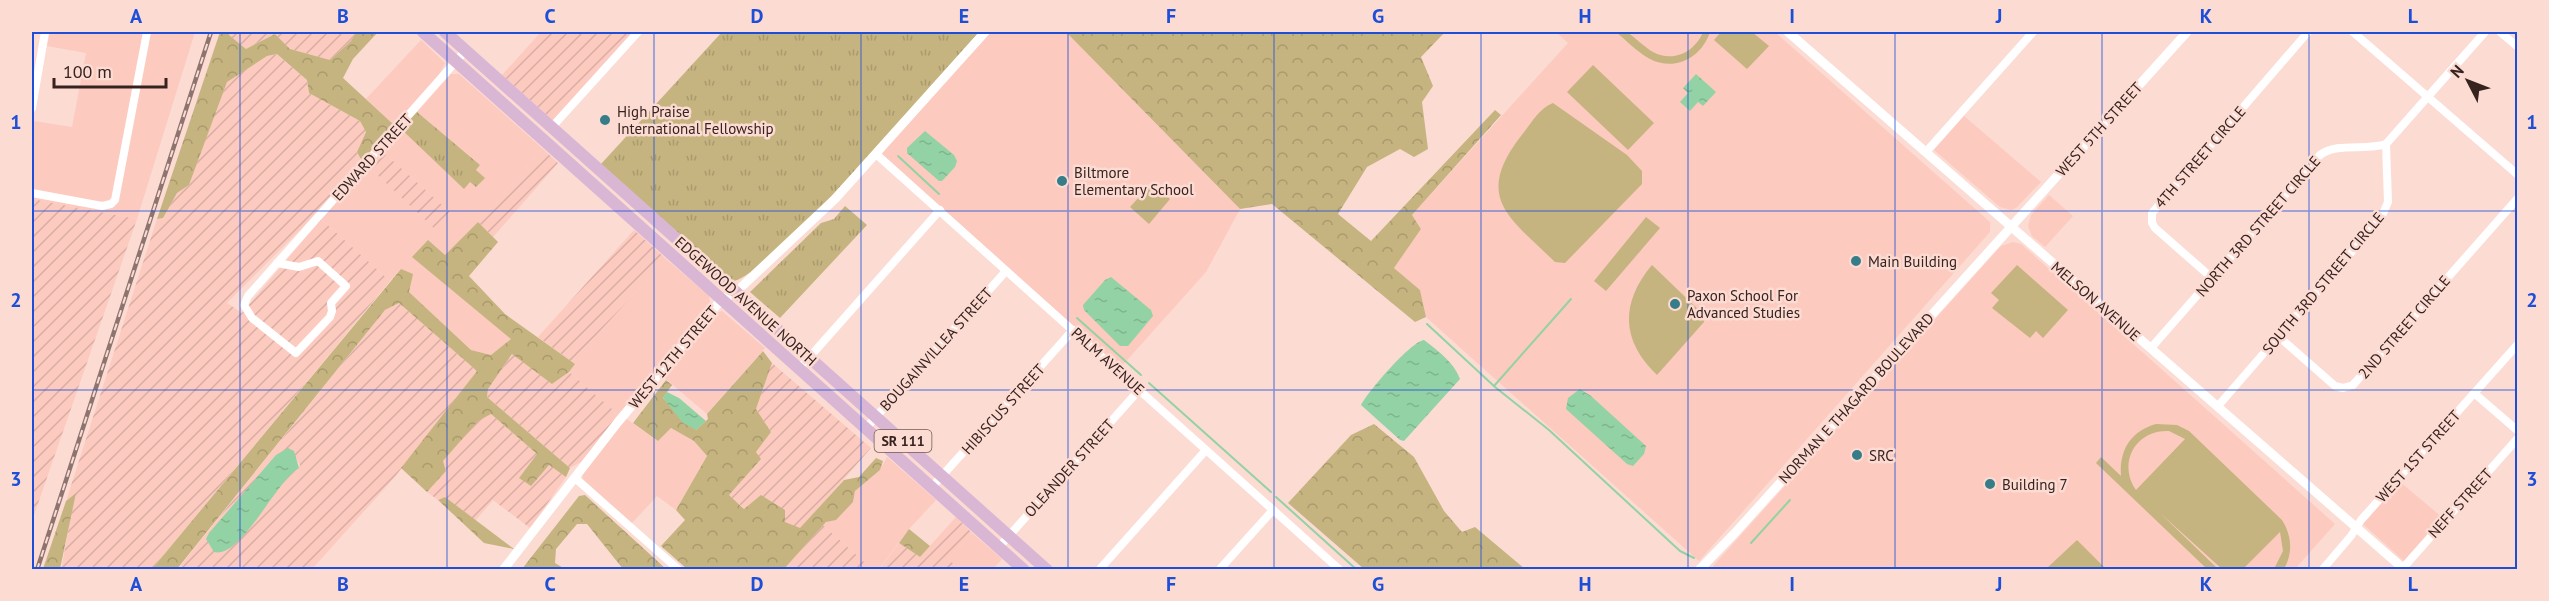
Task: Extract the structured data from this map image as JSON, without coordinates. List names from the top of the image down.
{
  "streets": {
    "main road": ["EDGEWOOD AVENUE NORTH", "SR 111"],
    "street": [
      "WEST 5TH STREET",
      "EDWARD STREET",
      "4TH STREET CIRCLE",
      "NORTH 3RD STREET CIRCLE",
      "SOUTH 3RD STREET CIRCLE",
      "MELSON AVENUE",
      "2ND STREET CIRCLE",
      "BOUGAINVILLEA STREET",
      "WEST 12TH STREET",
      "PALM AVENUE",
      "NORMAN E THAGARD BOULEVARD",
      "HIBISCUS STREET",
      "WEST 1ST STREET",
      "OLEANDER STREET",
      "NEFF STREET"
    ]
  },
  "crossings": [
    ["WEST 5TH STREET", "MELSON AVENUE"],
    ["WEST 5TH STREET", "NORMAN E THAGARD BOULEVARD"],
    ["EDWARD STREET", "EDGEWOOD AVENUE NORTH"],
    ["4TH STREET CIRCLE", "NORTH 3RD STREET CIRCLE"],
    ["NORTH 3RD STREET CIRCLE", "SOUTH 3RD STREET CIRCLE"],
    ["NORTH 3RD STREET CIRCLE", "MELSON AVENUE"],
    ["SOUTH 3RD STREET CIRCLE", "MELSON AVENUE"],
    ["SOUTH 3RD STREET CIRCLE", "2ND STREET CIRCLE"],
    ["EDGEWOOD AVENUE NORTH", "BOUGAINVILLEA STREET"],
    ["EDGEWOOD AVENUE NORTH", "WEST 12TH STREET"],
    ["EDGEWOOD AVENUE NORTH", "HIBISCUS STREET"],
    ["EDGEWOOD AVENUE NORTH", "OLEANDER STREET"],
    ["MELSON AVENUE", "NORMAN E THAGARD BOULEVARD"],
    ["MELSON AVENUE", "WEST 1ST STREET"],
    ["MELSON AVENUE", "NEFF STREET"],
    ["BOUGAINVILLEA STREET", "PALM AVENUE"],
    ["WEST 12TH STREET", "PALM AVENUE"],
    ["PALM AVENUE", "HIBISCUS STREET"],
    ["PALM AVENUE", "OLEANDER STREET"]
  ],
  "places": [
    "High Praise International Fellowship",
    "Biltmore Elementary School",
    "Main Building",
    "Paxon School For Advanced Studies",
    "SRC",
    "Building 7"
  ],
  "scale_bar": "100 m",
  "north": "top left",
  "grid": {
    "columns": [
      "A",
      "B",
      "C",
      "D",
      "E",
      "F",
      "G",
      "H",
      "I",
      "J",
      "K",
      "L"
    ],
    "rows": ["1", "2", "3"]
  }
}
